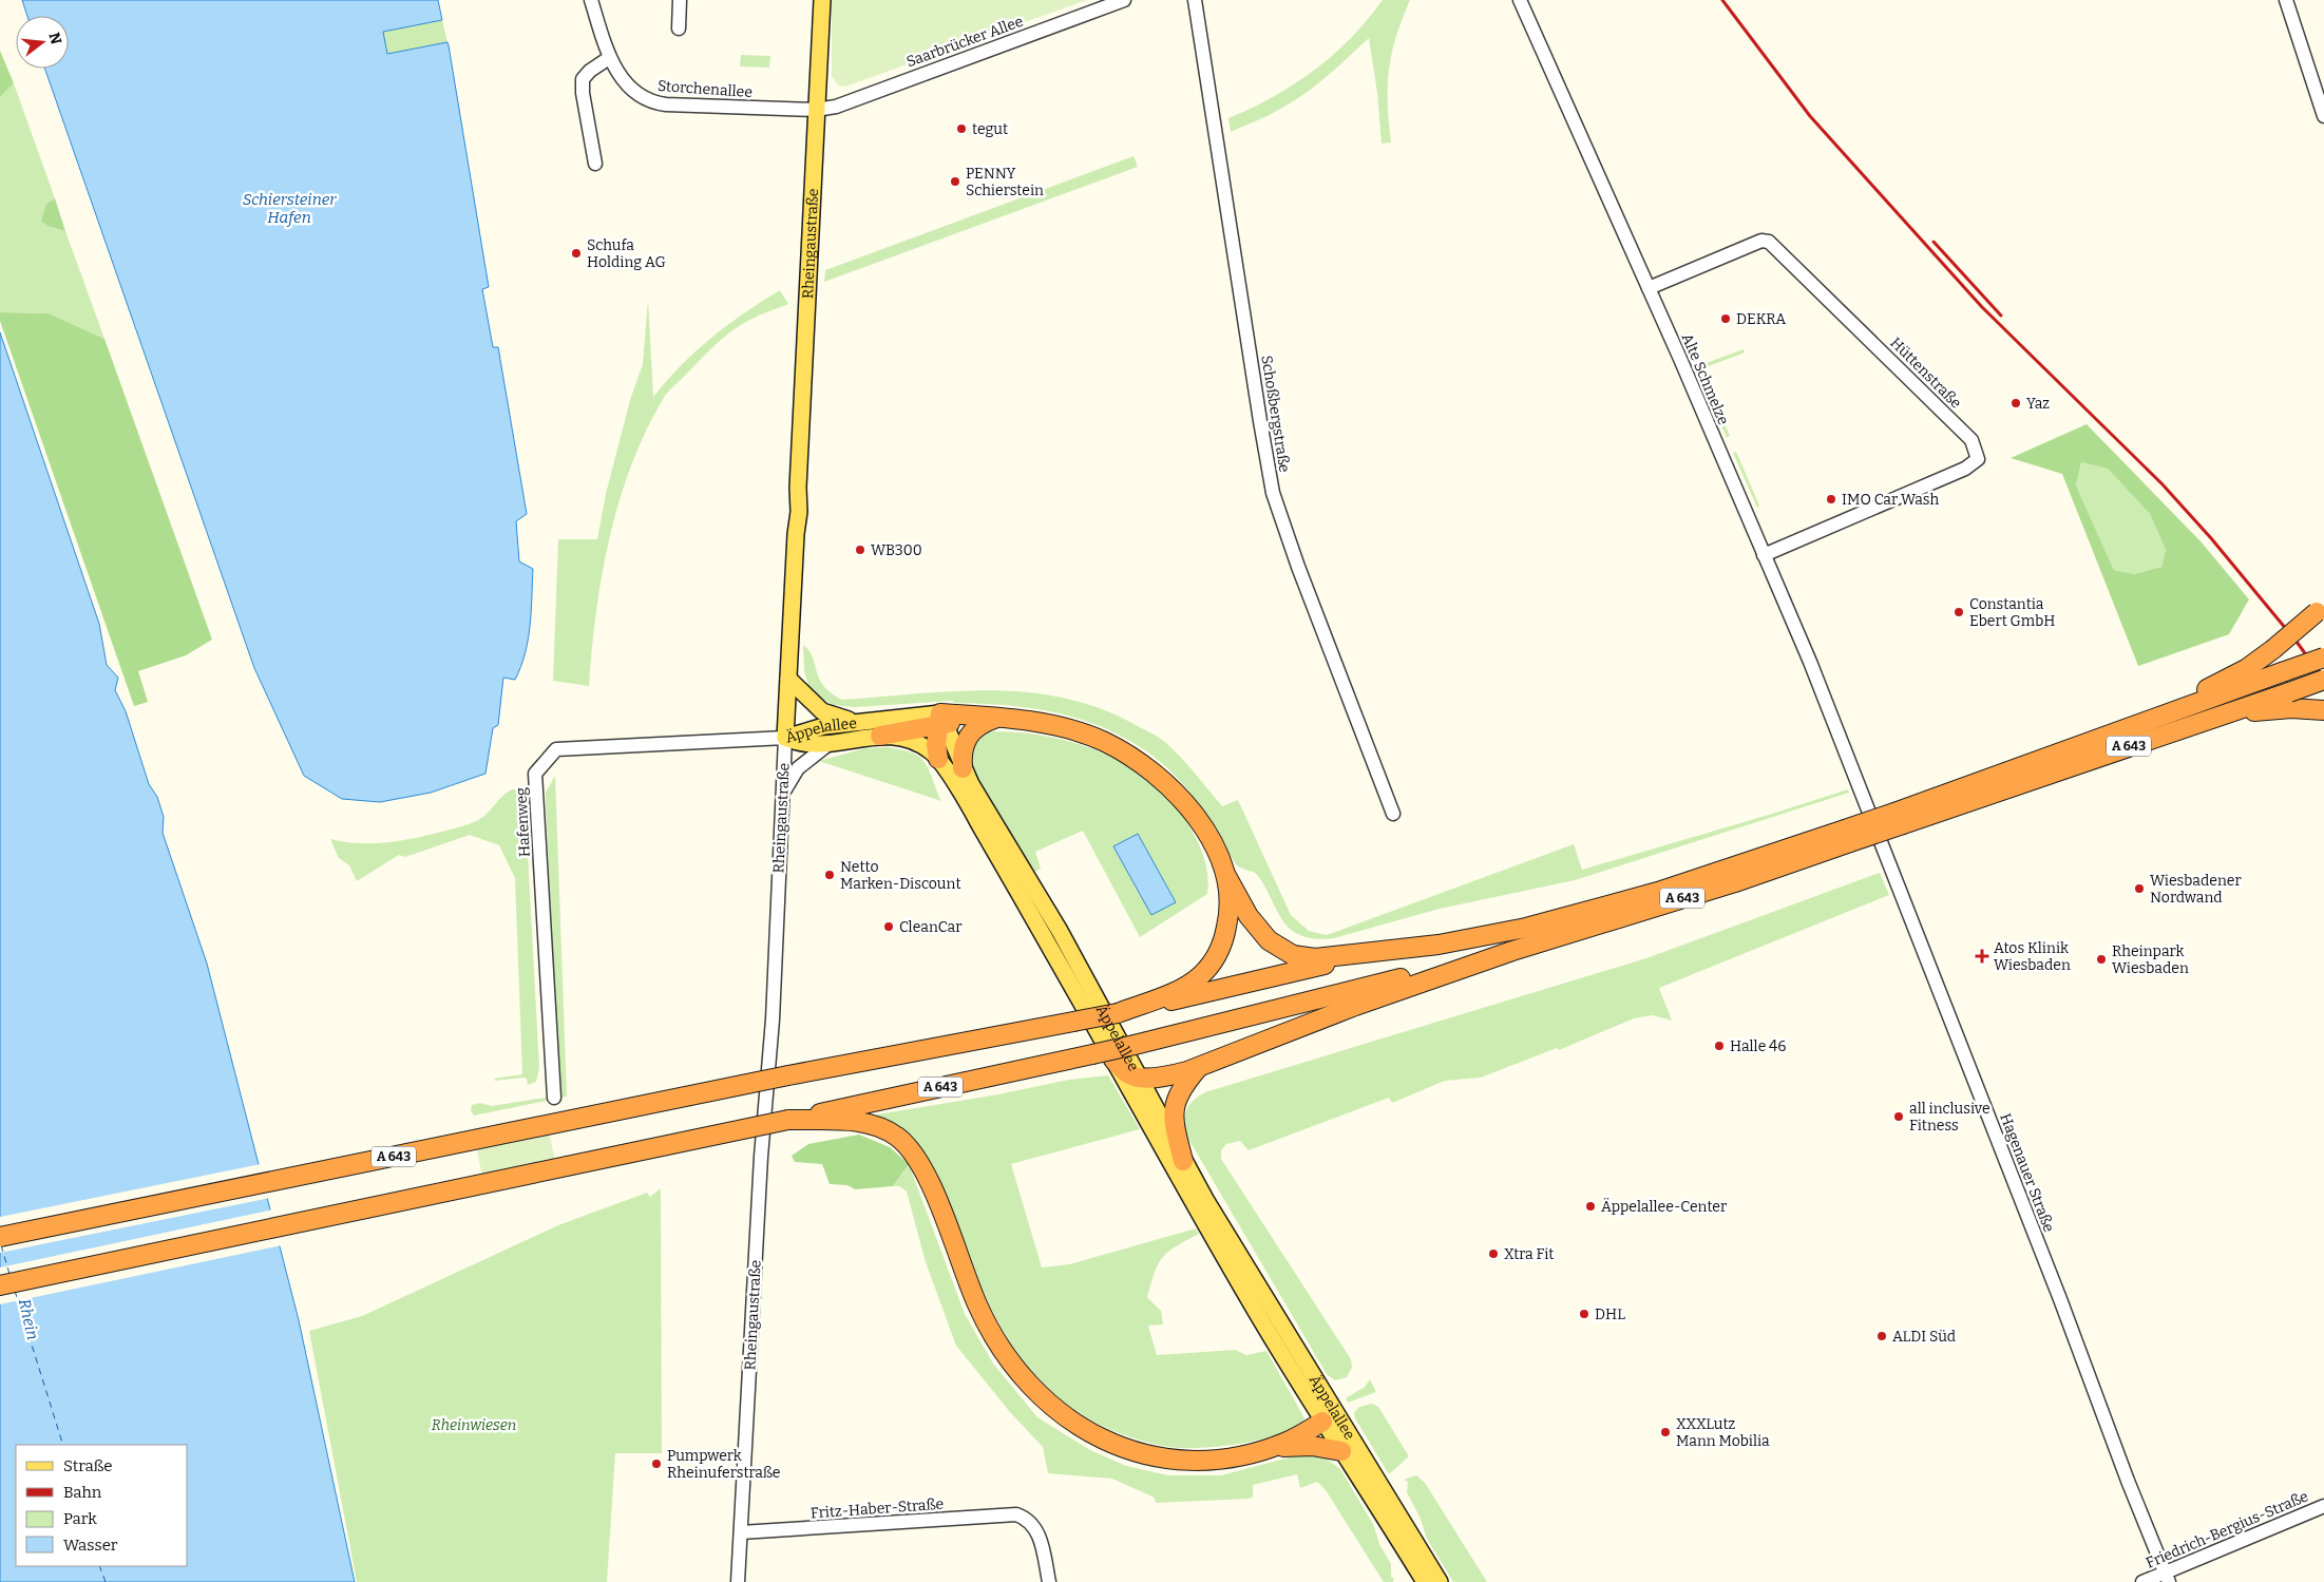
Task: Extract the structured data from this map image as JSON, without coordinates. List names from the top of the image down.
{
  "streets": {
    "highway": ["A 643"],
    "main road": ["Rheingaustraße", "Äppelallee"],
    "street": [
      "Saarbrücker Allee",
      "Storchenallee",
      "Hüttenstraße",
      "Alte Schmelze",
      "Schoßbergstraße",
      "Hafenweg",
      "Hagenauer Straße",
      "Fritz-Haber-Straße",
      "Friedrich-Bergius-Straße"
    ]
  },
  "crossings": [
    ["Saarbrücker Allee", "Storchenallee"],
    ["Saarbrücker Allee", "Rheingaustraße"],
    ["Storchenallee", "Rheingaustraße"],
    ["Rheingaustraße", "Äppelallee"],
    ["Rheingaustraße", "Hafenweg"],
    ["Rheingaustraße", "Fritz-Haber-Straße"],
    ["Hüttenstraße", "Alte Schmelze"],
    ["Alte Schmelze", "Hagenauer Straße"],
    ["Äppelallee", "Hafenweg"],
    ["Hagenauer Straße", "Friedrich-Bergius-Straße"]
  ],
  "water": ["Schiersteiner Hafen", "Rhein"],
  "parks": ["Rheinwiesen"],
  "places": {
    "other": [
      "tegut",
      "PENNY Schierstein",
      "Schufa Holding AG",
      "DEKRA",
      "Yaz",
      "IMO Car Wash",
      "WB300",
      "Constantia Ebert GmbH",
      "Netto Marken-Discount",
      "Wiesbadener Nordwand",
      "CleanCar",
      "Rheinpark Wiesbaden",
      "Halle 46",
      "all inclusive Fitness",
      "Äppelallee-Center",
      "Xtra Fit",
      "DHL",
      "ALDI Süd",
      "XXXLutz Mann Mobilia",
      "Pumpwerk Rheinuferstraße"
    ],
    "health": ["Atos Klinik Wiesbaden"]
  },
  "legend": [
    "Straße",
    "Bahn",
    "Park",
    "Wasser"
  ],
  "north": "right"
}
